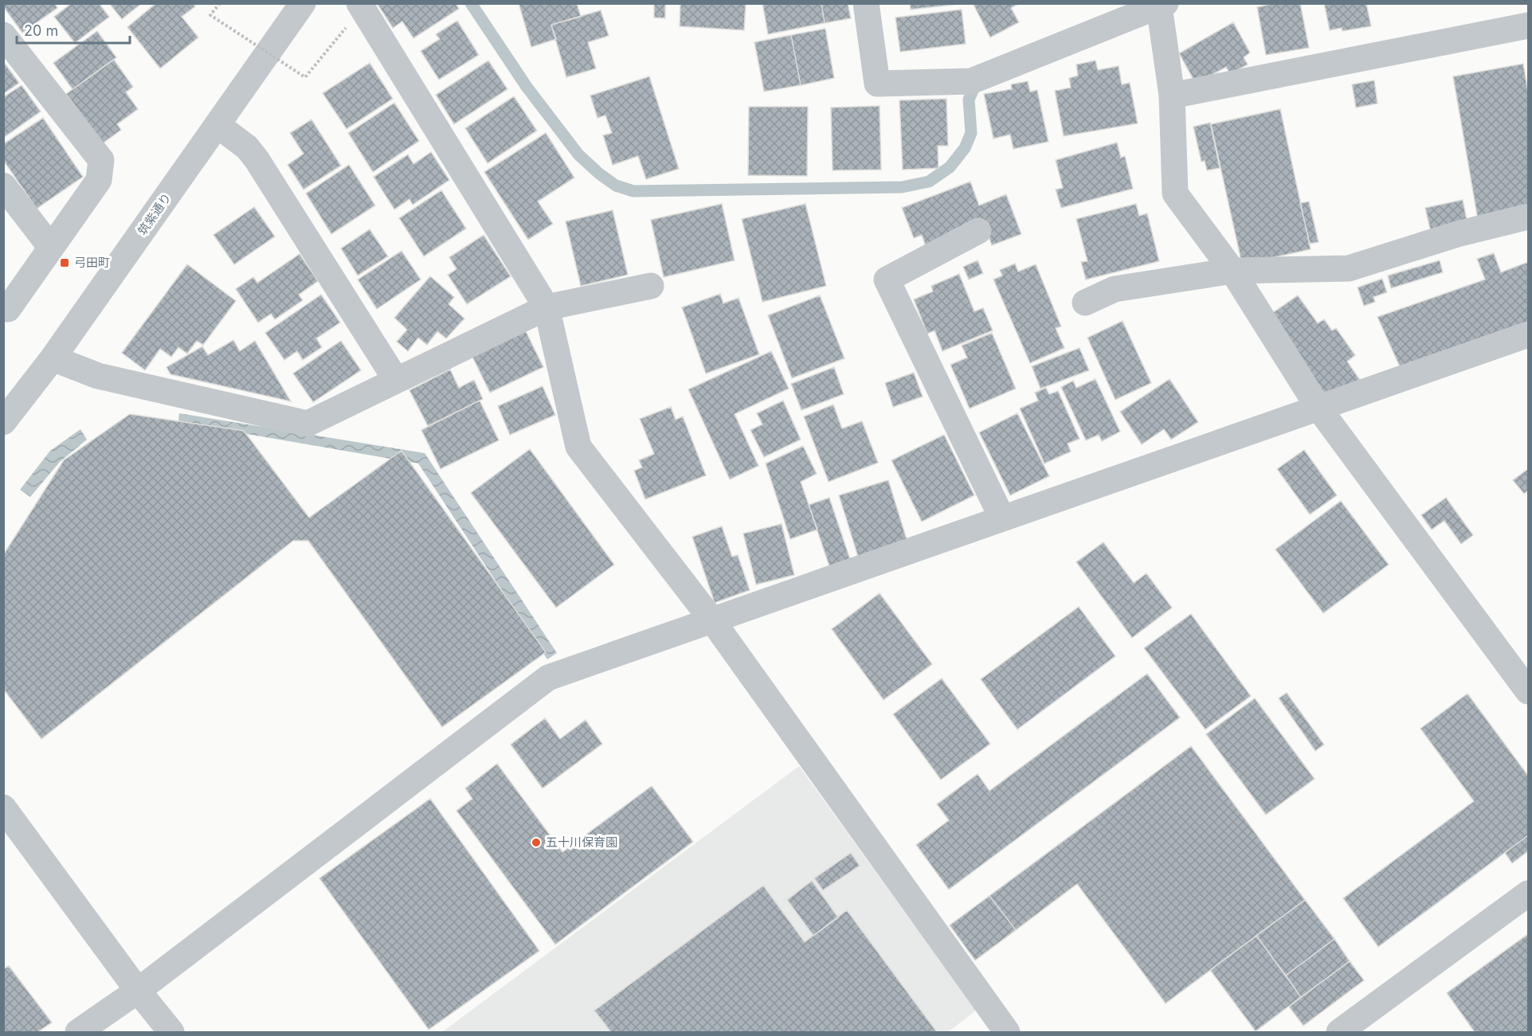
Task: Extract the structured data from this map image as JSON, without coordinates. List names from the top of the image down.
{
  "streets": {
    "street": ["筑紫通り"]
  },
  "places": {
    "transit": ["弓田町"],
    "other": ["五十川保育園"]
  },
  "scale_bar": "20 m"
}
